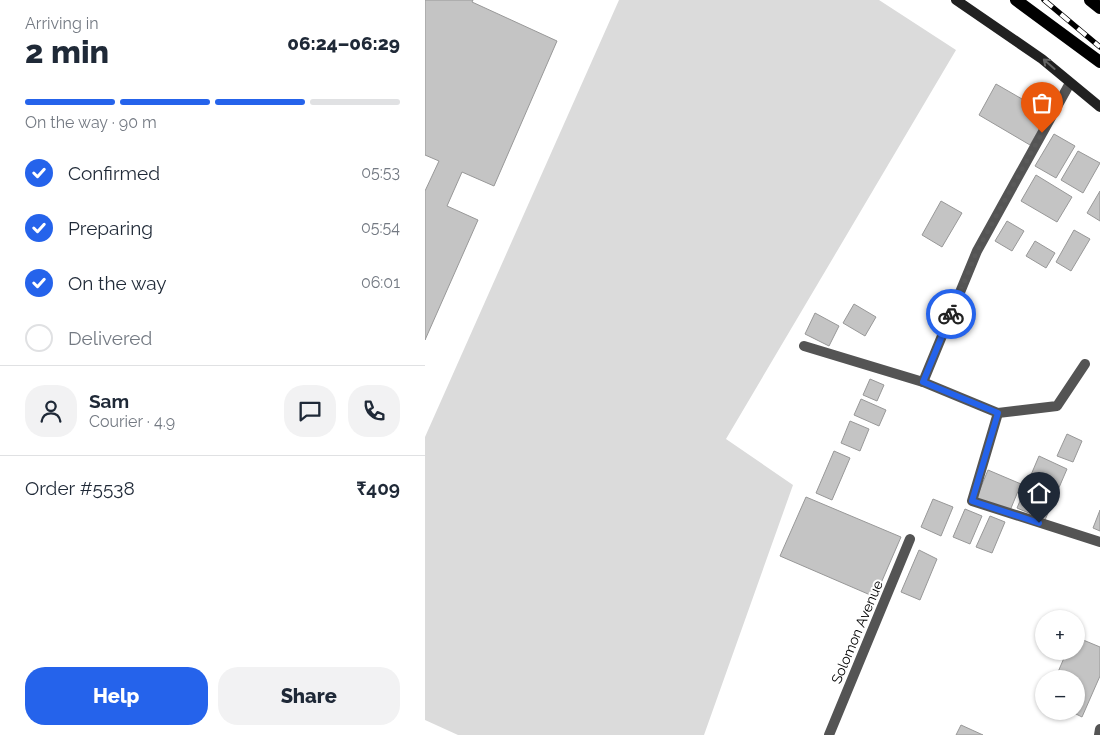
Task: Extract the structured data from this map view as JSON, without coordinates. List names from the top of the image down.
{
  "streets": {
    "street": ["Solomon Avenue"]
  },
  "page": {
    "heading": ["2 min", "Arriving in", "06:24–06:29"],
    "panel": [
      "Sam",
      "Courier · 4.9",
      "Order #5538",
      "₹409"
    ],
    "bar": "On the way · 90 m",
    "list": [
      ["Confirmed", "05:53"],
      ["Preparing", "05:54"],
      ["On the way", "06:01"],
      "Delivered"
    ],
    "map_buttons": ["+", "−"],
    "buttons": ["Help", "Share"]
  }
}
